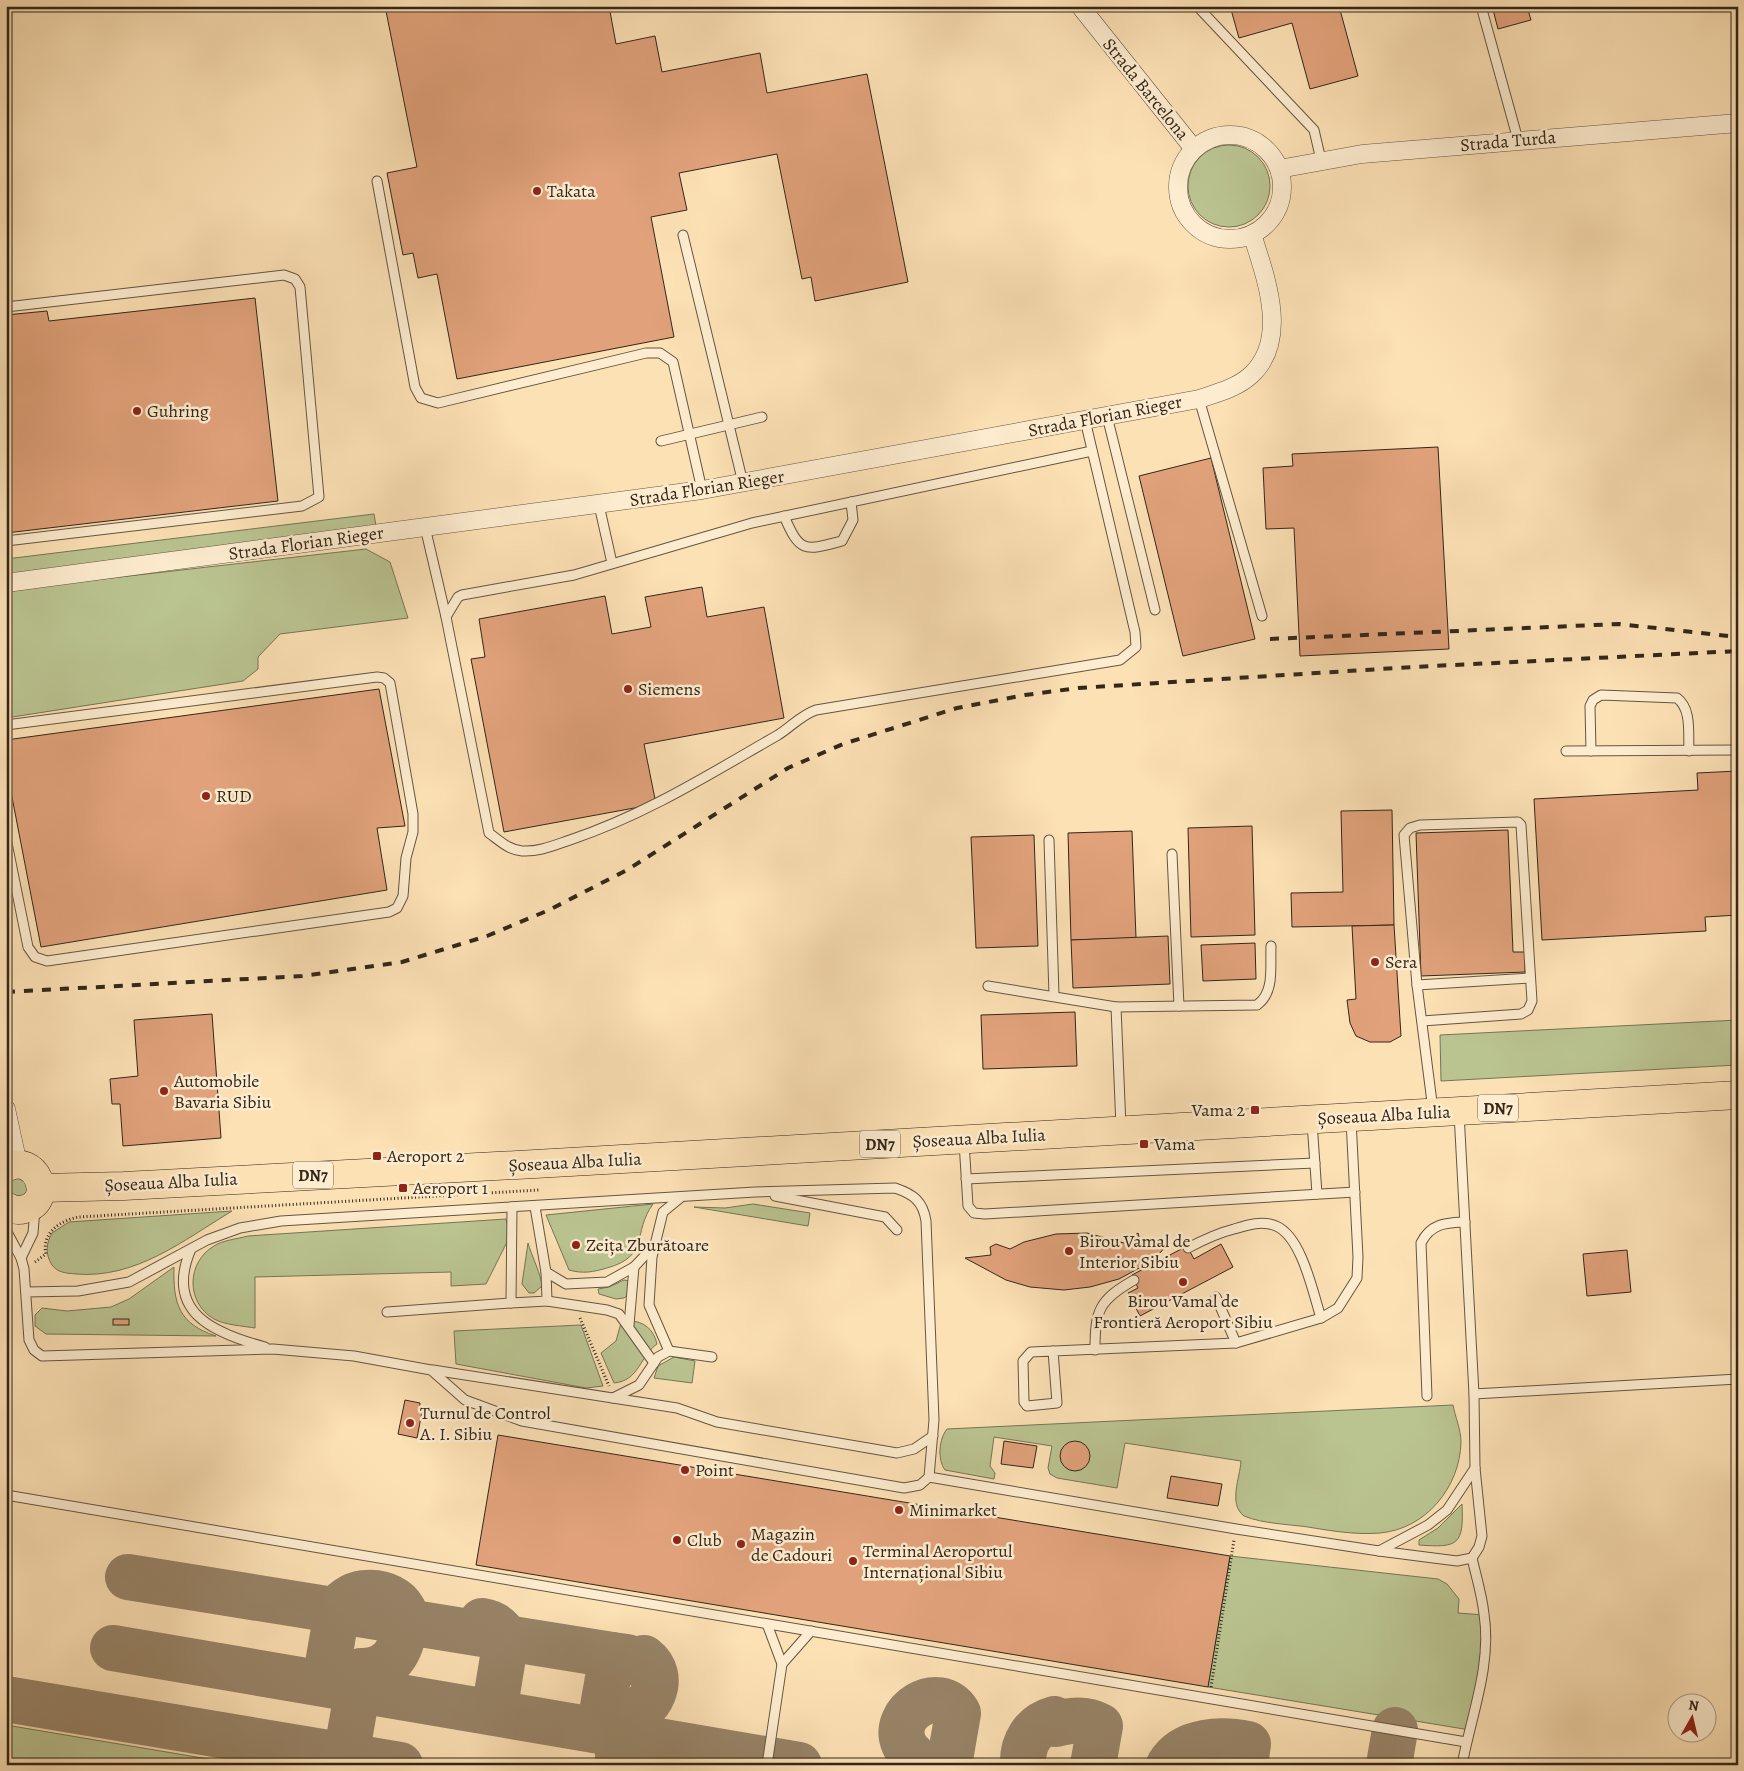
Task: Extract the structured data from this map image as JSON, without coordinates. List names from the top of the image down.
{
  "streets": {
    "main road": ["DN7", "Șoseaua Alba Iulia"],
    "street": ["Strada Barcelona", "Strada Turda", "Strada Florian Rieger"]
  },
  "crossings": [
    ["Strada Barcelona", "Strada Turda"],
    ["Strada Barcelona", "Strada Florian Rieger"],
    ["Strada Turda", "Strada Florian Rieger"],
    ["DN7", "Șoseaua Alba Iulia"]
  ],
  "places": {
    "other": [
      "Takata",
      "Guhring",
      "Siemens",
      "RUD",
      "Sera",
      "Automobile Bavaria Sibiu",
      "Zeița Zburătoare",
      "Birou Vamal de Interior Sibiu",
      "Birou Vamal de Frontieră Aeroport Sibiu",
      "Turnul de Control A. I. Sibiu",
      "Point",
      "Minimarket",
      "Club",
      "Magazin de Cadouri",
      "Terminal Aeroportul Internațional Sibiu"
    ],
    "transit": [
      "Vama 2",
      "Vama",
      "Aeroport 2",
      "Aeroport 1"
    ]
  },
  "north": "top"
}
